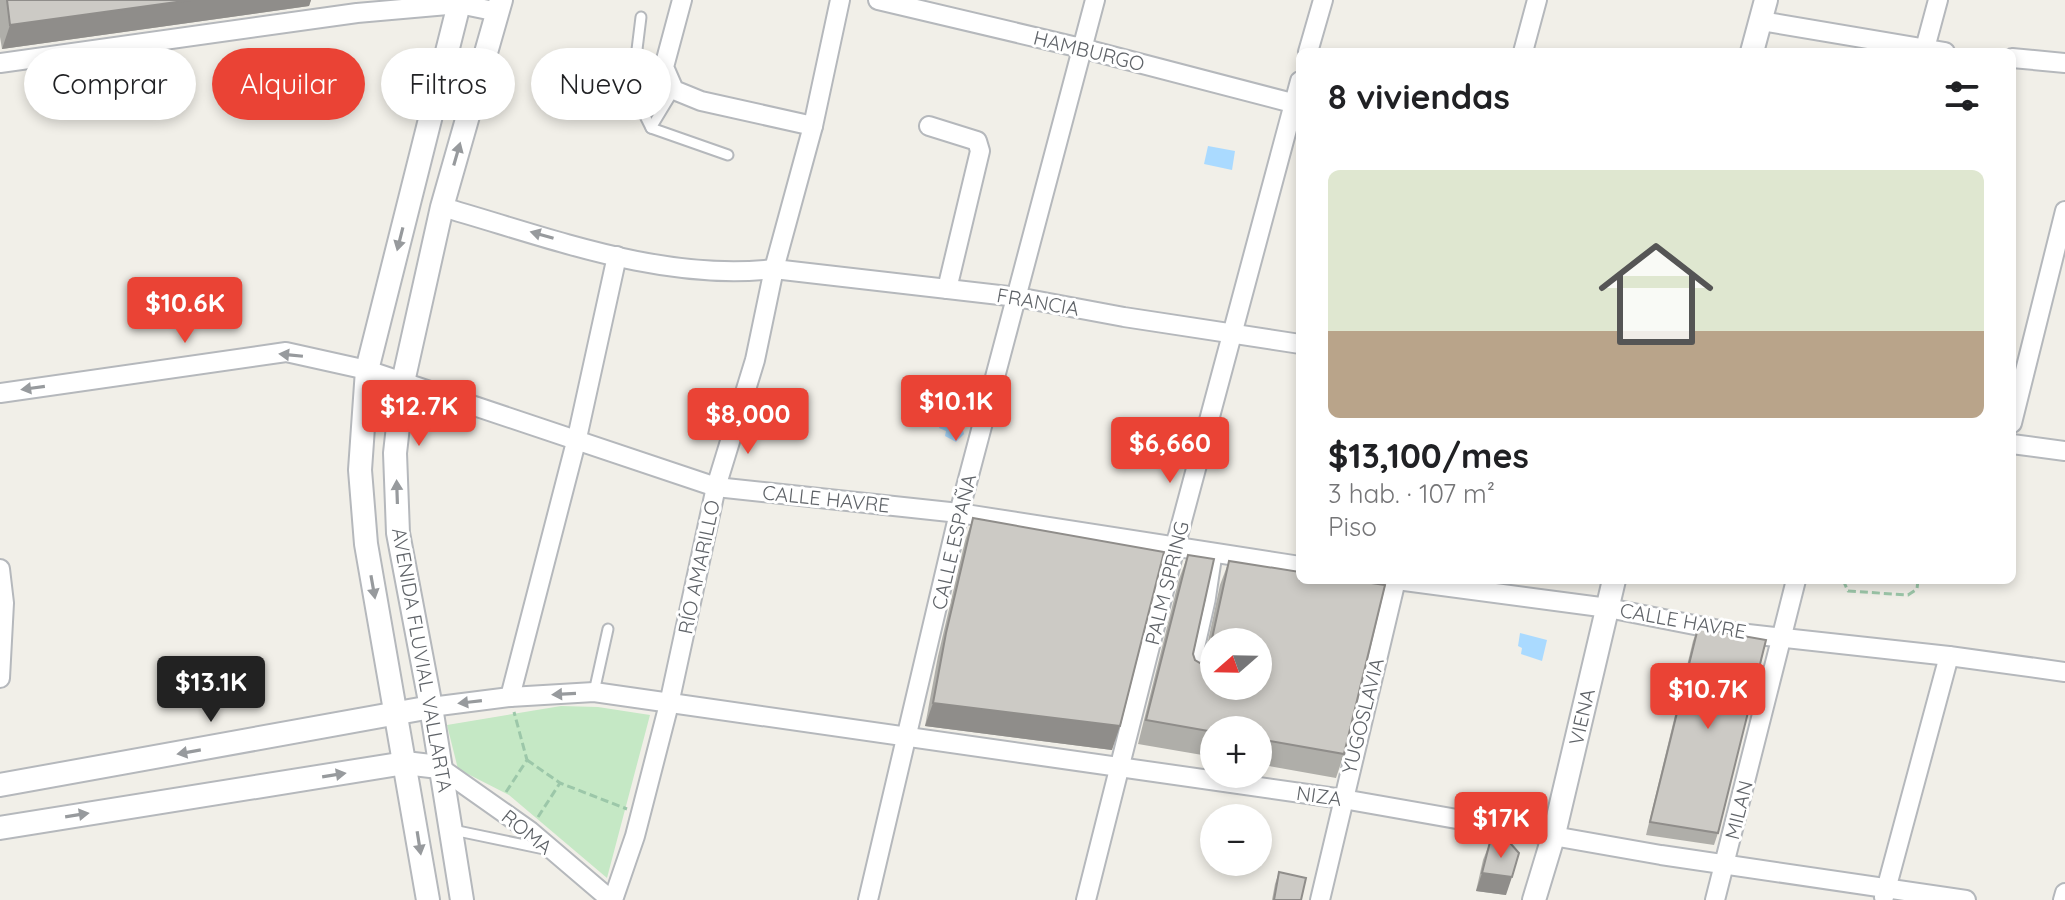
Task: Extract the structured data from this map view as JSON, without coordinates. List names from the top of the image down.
{
  "streets": {
    "street": [
      "HAMBURGO",
      "FRANCIA",
      "CALLE HAVRE",
      "CALLE ESPAÑA",
      "RÍO AMARILLO",
      "PALM SPRING",
      "AVENIDA FLUVIAL VALLARTA",
      "YUGOSLAVIA",
      "VIENA",
      "NIZA",
      "MILAN",
      "ROMA"
    ]
  },
  "crossings": [
    ["HAMBURGO", "CALLE ESPAÑA"],
    ["FRANCIA", "CALLE ESPAÑA"],
    ["FRANCIA", "RÍO AMARILLO"],
    ["FRANCIA", "PALM SPRING"],
    ["FRANCIA", "AVENIDA FLUVIAL VALLARTA"],
    ["CALLE HAVRE", "CALLE ESPAÑA"],
    ["CALLE HAVRE", "RÍO AMARILLO"],
    ["CALLE HAVRE", "PALM SPRING"],
    ["CALLE HAVRE", "AVENIDA FLUVIAL VALLARTA"],
    ["CALLE HAVRE", "VIENA"],
    ["CALLE HAVRE", "MILAN"],
    ["CALLE ESPAÑA", "NIZA"],
    ["RÍO AMARILLO", "NIZA"],
    ["RÍO AMARILLO", "ROMA"],
    ["PALM SPRING", "NIZA"],
    ["AVENIDA FLUVIAL VALLARTA", "NIZA"],
    ["AVENIDA FLUVIAL VALLARTA", "ROMA"],
    ["YUGOSLAVIA", "NIZA"],
    ["VIENA", "NIZA"],
    ["NIZA", "MILAN"]
  ],
  "north": "left",
  "page": {
    "chip": [
      "Comprar",
      "Alquilar",
      "Filtros",
      "Nuevo"
    ],
    "heading": "8 viviendas",
    "list": [
      {
        "name": "$13,100/mes",
        "note": "3 hab. · 107 m² · Piso"
      }
    ],
    "price": [
      "$10.6K",
      "$10.1K",
      "$12.7K",
      "$8,000",
      "$6,660",
      "$13.1K",
      "$10.7K",
      "$17K"
    ],
    "map_buttons": ["+", "−"]
  }
}
